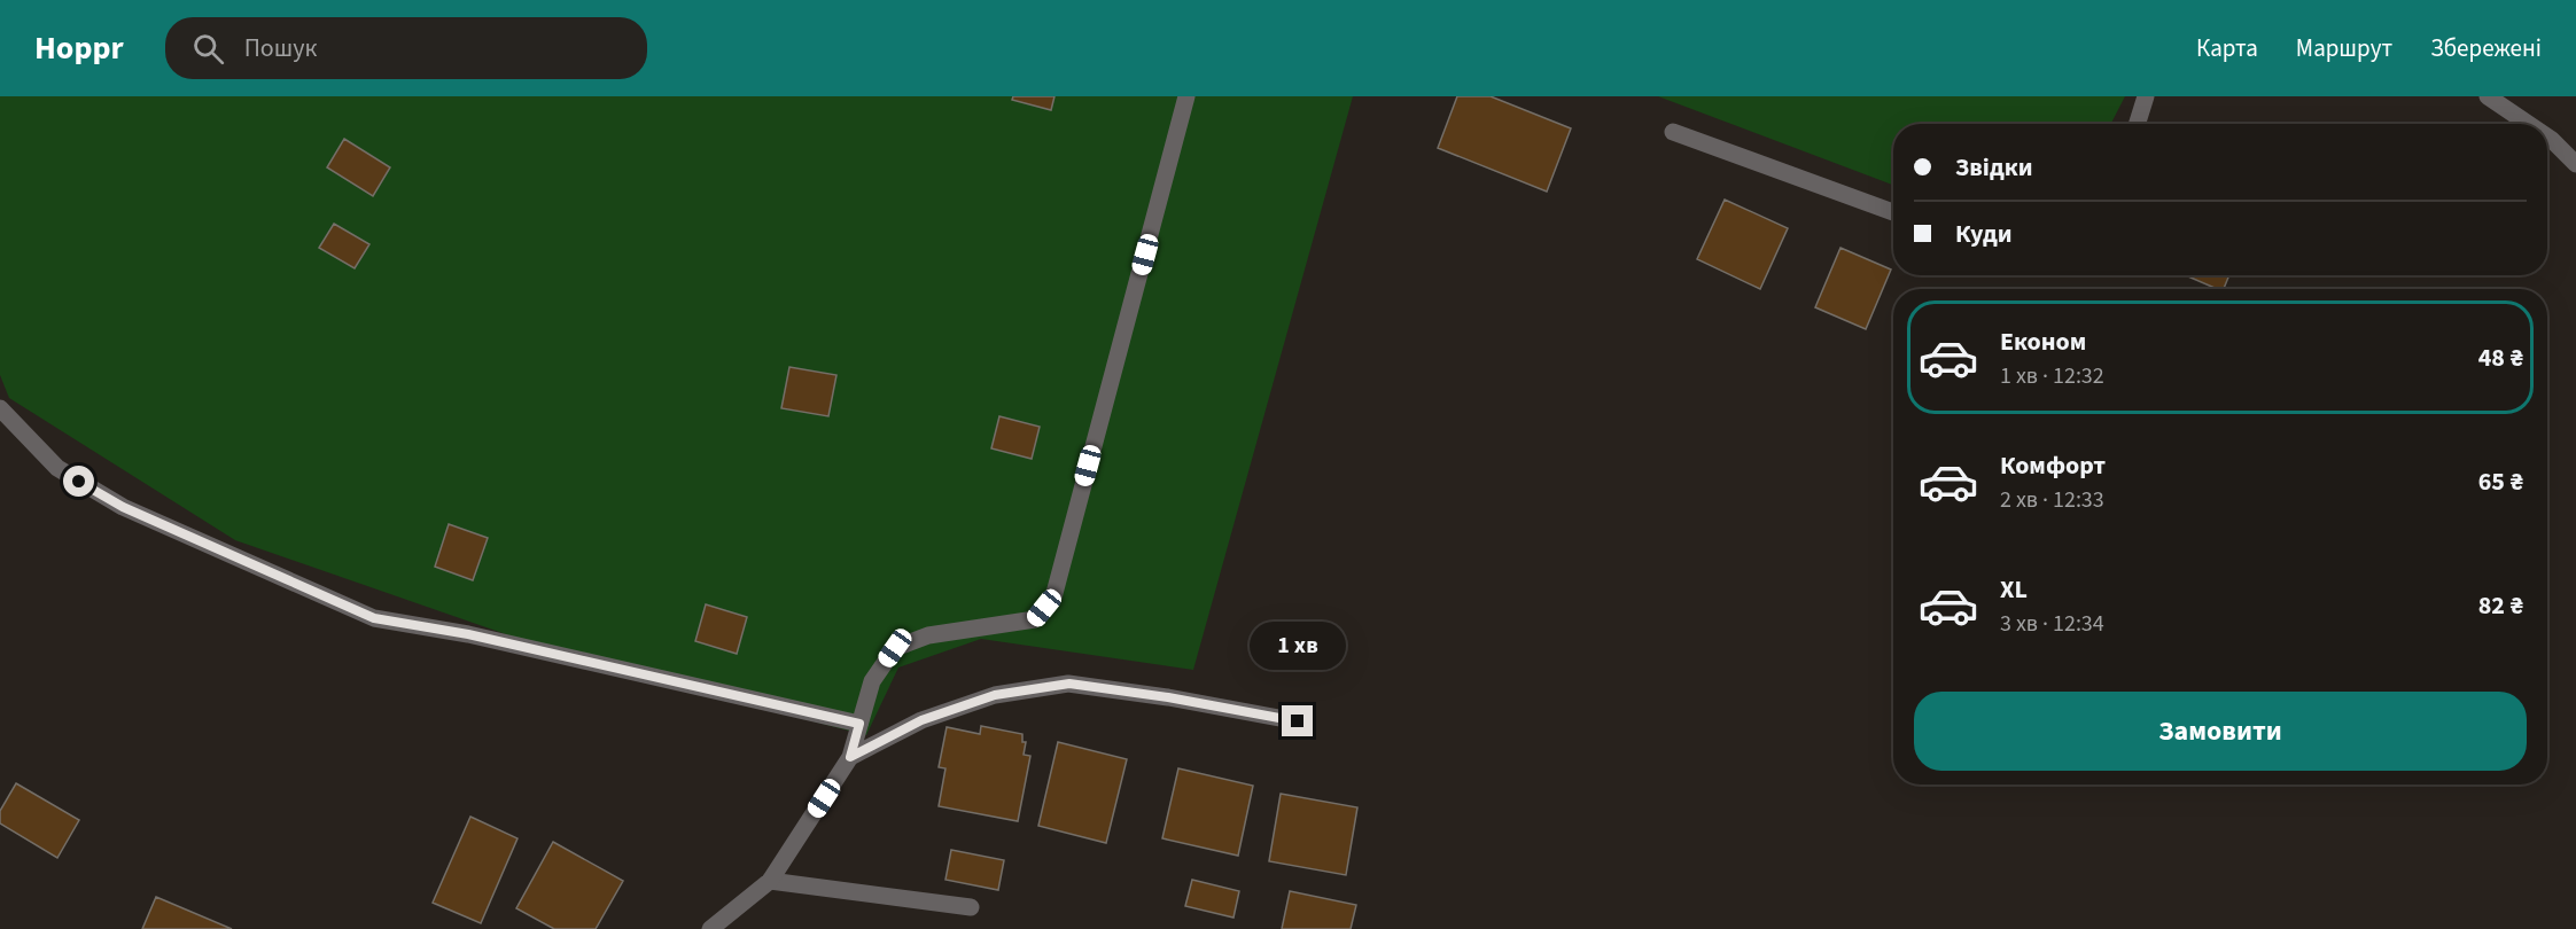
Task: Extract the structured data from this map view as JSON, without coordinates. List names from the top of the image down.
{
  "page": {
    "header": "Hoppr",
    "search": "Пошук",
    "nav": ["Карта", "Маршрут", "Збережені"],
    "banner": ["Звідки", "Куди"],
    "list": [
      {
        "name": "Економ",
        "note": "1 хв · 12:32",
        "value": "48 ₴"
      },
      {
        "name": "Комфорт",
        "note": "2 хв · 12:33",
        "value": "65 ₴"
      },
      {
        "name": "XL",
        "note": "3 хв · 12:34",
        "value": "82 ₴"
      }
    ],
    "bubble": "1 хв",
    "buttons": "Замовити"
  }
}
